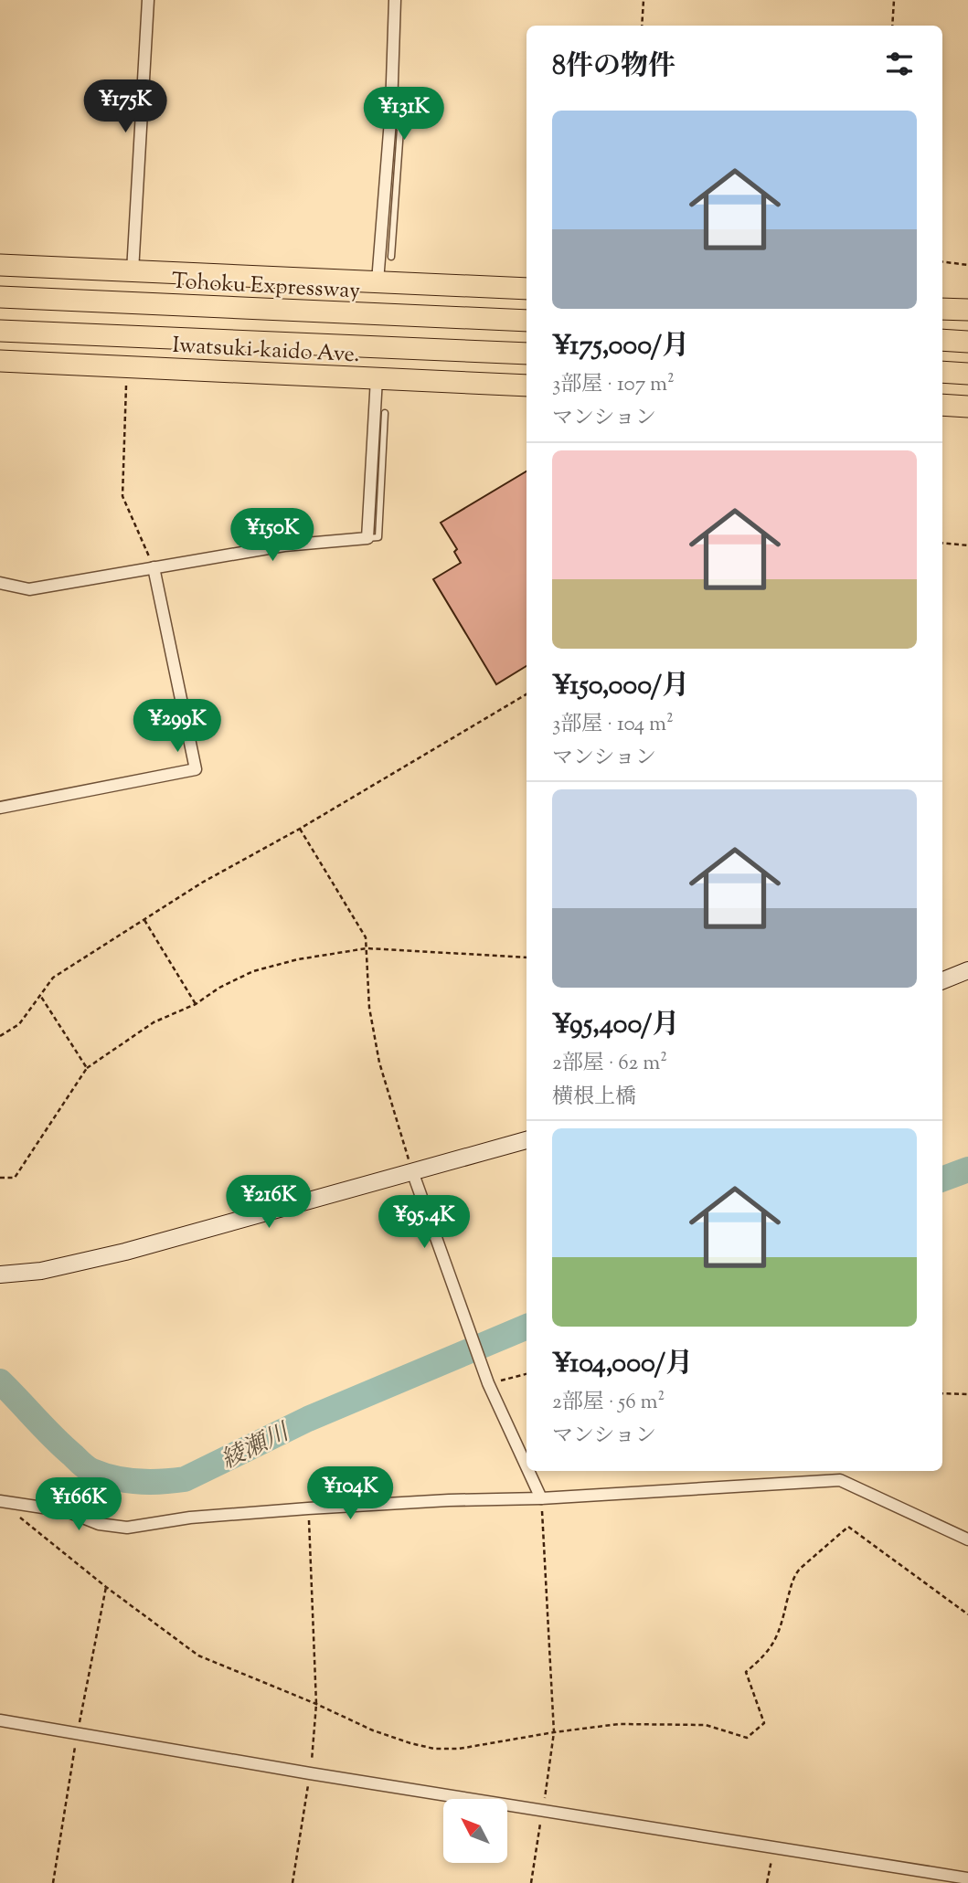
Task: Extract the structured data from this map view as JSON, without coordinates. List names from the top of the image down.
{
  "streets": {
    "highway": ["Tohoku Expressway", "Iwatsuki-kaido Ave."]
  },
  "water": ["綾瀬川"],
  "north": "top left",
  "page": {
    "heading": "8件の物件",
    "price": [
      "¥175K",
      "¥131K",
      "¥150K",
      "¥299K",
      "¥216K",
      "¥95.4K",
      "¥104K",
      "¥166K"
    ],
    "list": [
      {
        "name": "¥175,000/月",
        "note": "3部屋 · 107 m² · マンション"
      },
      {
        "name": "¥150,000/月",
        "note": "3部屋 · 104 m² · マンション"
      },
      {
        "name": "¥95,400/月",
        "note": "2部屋 · 62 m² · 横根上橋"
      },
      {
        "name": "¥104,000/月",
        "note": "2部屋 · 56 m² · マンション"
      }
    ]
  }
}
